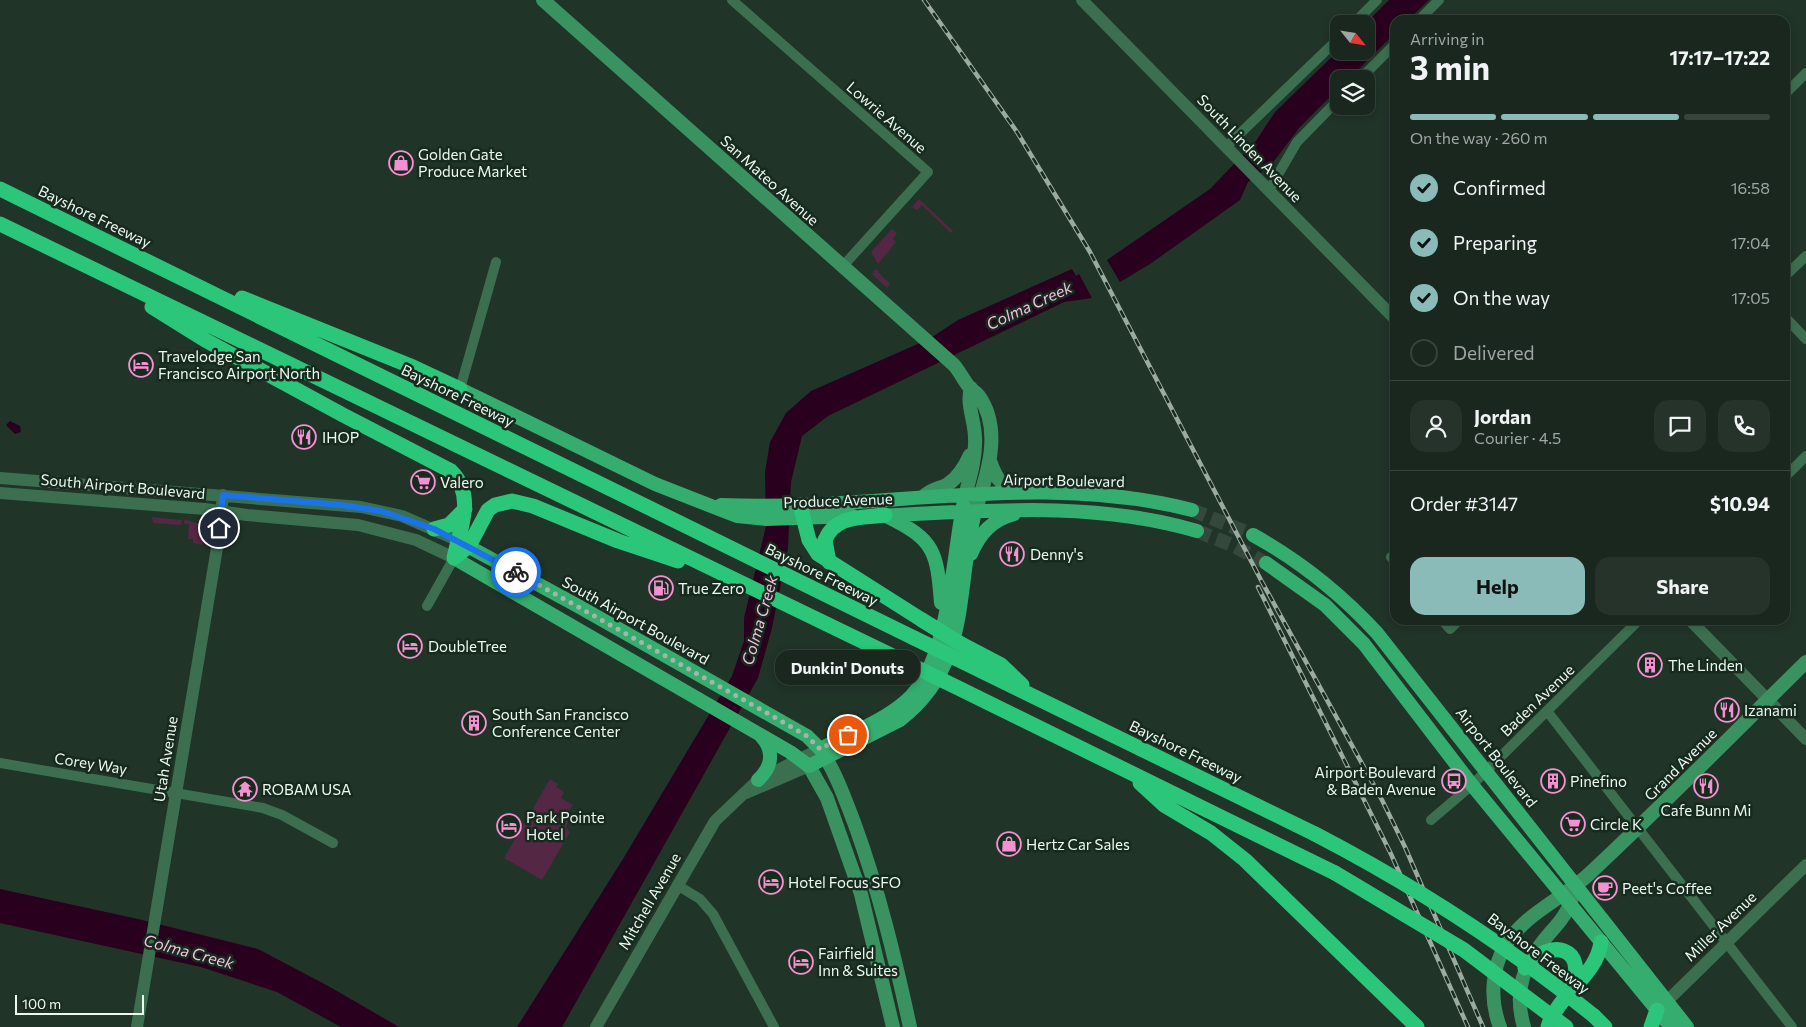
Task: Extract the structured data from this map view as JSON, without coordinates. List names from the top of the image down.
{
  "streets": {
    "highway": ["Bayshore Freeway"],
    "main road": [
      "San Mateo Avenue",
      "Airport Boulevard",
      "South Airport Boulevard",
      "Produce Avenue",
      "Grand Avenue"
    ],
    "street": [
      "Lowrie Avenue",
      "South Linden Avenue",
      "Baden Avenue",
      "Utah Avenue",
      "Corey Way",
      "Mitchell Avenue",
      "Miller Avenue"
    ]
  },
  "crossings": [
    ["Lowrie Avenue", "San Mateo Avenue"],
    ["San Mateo Avenue", "Airport Boulevard"],
    ["San Mateo Avenue", "Produce Avenue"],
    ["Airport Boulevard", "Produce Avenue"],
    ["Airport Boulevard", "Baden Avenue"],
    ["Airport Boulevard", "Grand Avenue"],
    ["Airport Boulevard", "Miller Avenue"],
    ["South Airport Boulevard", "Utah Avenue"],
    ["South Airport Boulevard", "Mitchell Avenue"],
    ["Utah Avenue", "Corey Way"]
  ],
  "water": ["Colma Creek"],
  "places": {
    "shop": ["Golden Gate Produce Market", "Hertz Car Sales"],
    "hotel": [
      "Travelodge San Francisco Airport North",
      "DoubleTree",
      "Park Pointe Hotel",
      "Hotel Focus SFO",
      "Fairfield Inn & Suites"
    ],
    "restaurant": [
      "IHOP",
      "Denny's",
      "Izanami",
      "Cafe Bunn Mi"
    ],
    "supermarket": ["Valero", "Circle K"],
    "fuel station": ["True Zero"],
    "building": ["The Linden", "South San Francisco Conference Center", "Pinefino"],
    "other": ["Dunkin' Donuts"],
    "bus stop": ["Airport Boulevard & Baden Avenue"],
    "temple": ["ROBAM USA"],
    "cafe": ["Peet's Coffee"]
  },
  "scale_bar": "100 m",
  "north": "bottom right",
  "page": {
    "heading": ["3 min", "Arriving in", "17:17–17:22"],
    "panel": [
      "Jordan",
      "Courier · 4.5",
      "Order #3147",
      "$10.94"
    ],
    "bar": "On the way · 260 m",
    "list": [
      ["Confirmed", "16:58"],
      ["Preparing", "17:04"],
      ["On the way", "17:05"],
      "Delivered"
    ],
    "buttons": ["Help", "Share"],
    "bubble": "Dunkin' Donuts",
    "scale": "100 m"
  }
}
